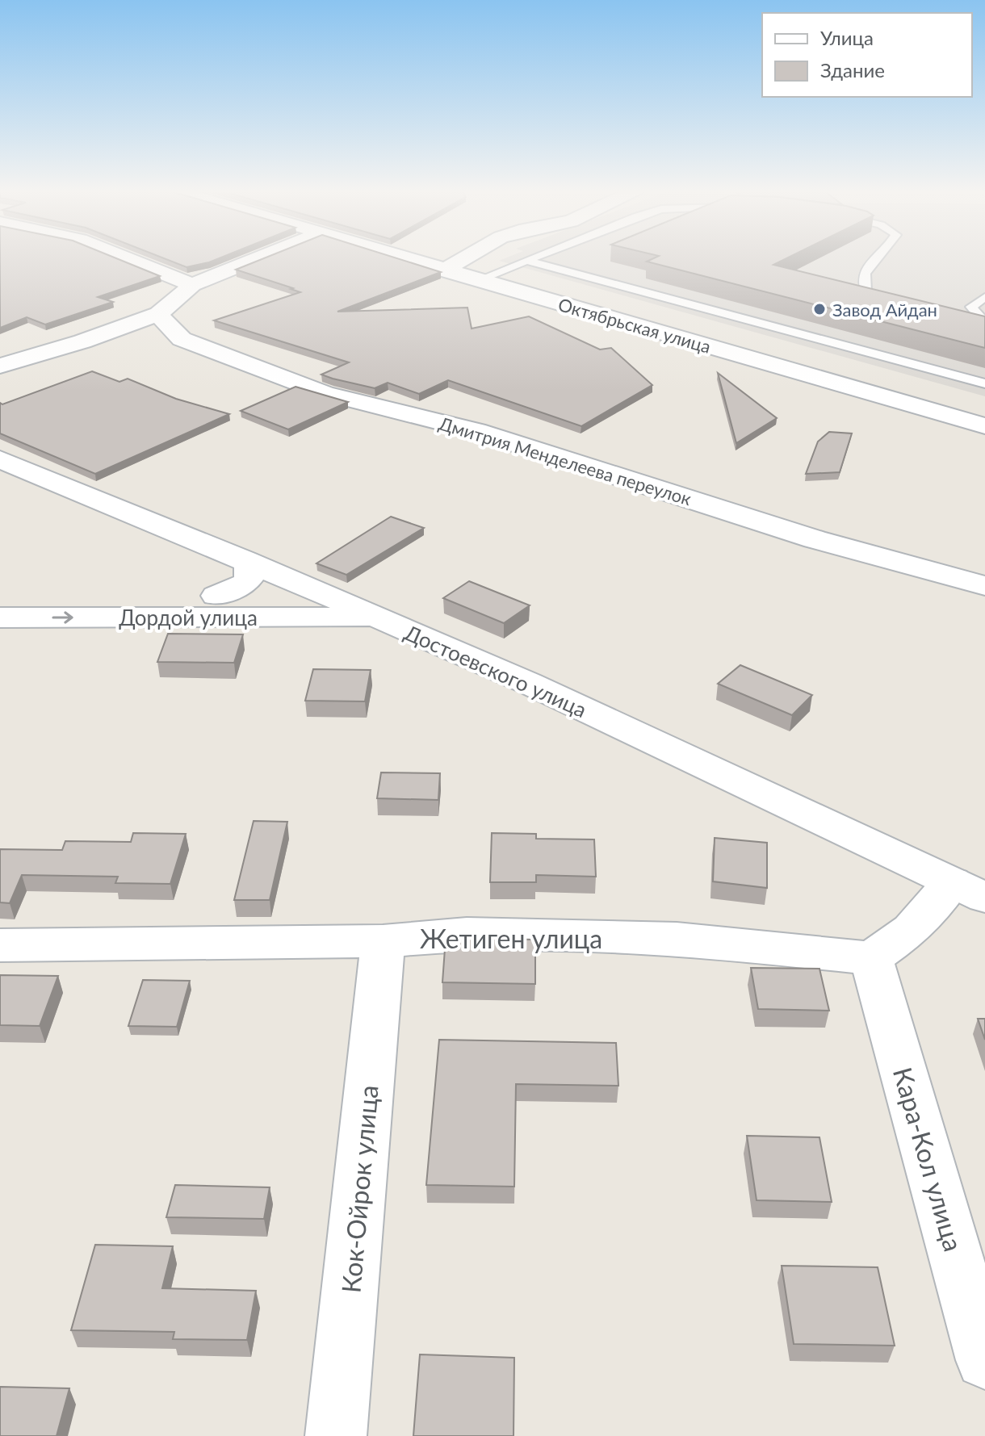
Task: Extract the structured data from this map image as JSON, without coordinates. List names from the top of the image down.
{
  "streets": {
    "street": [
      "Октябрьская улица",
      "Дмитрия Менделеева переулок",
      "Дордой улица",
      "Достоевского улица",
      "Жетиген улица",
      "Кара-Кол улица",
      "Кок-Ойрок улица"
    ]
  },
  "crossings": [
    ["Дордой улица", "Достоевского улица"],
    ["Жетиген улица", "Кара-Кол улица"],
    ["Жетиген улица", "Кок-Ойрок улица"]
  ],
  "places": ["Завод Айдан"],
  "legend": ["Улица", "Здание"]
}
